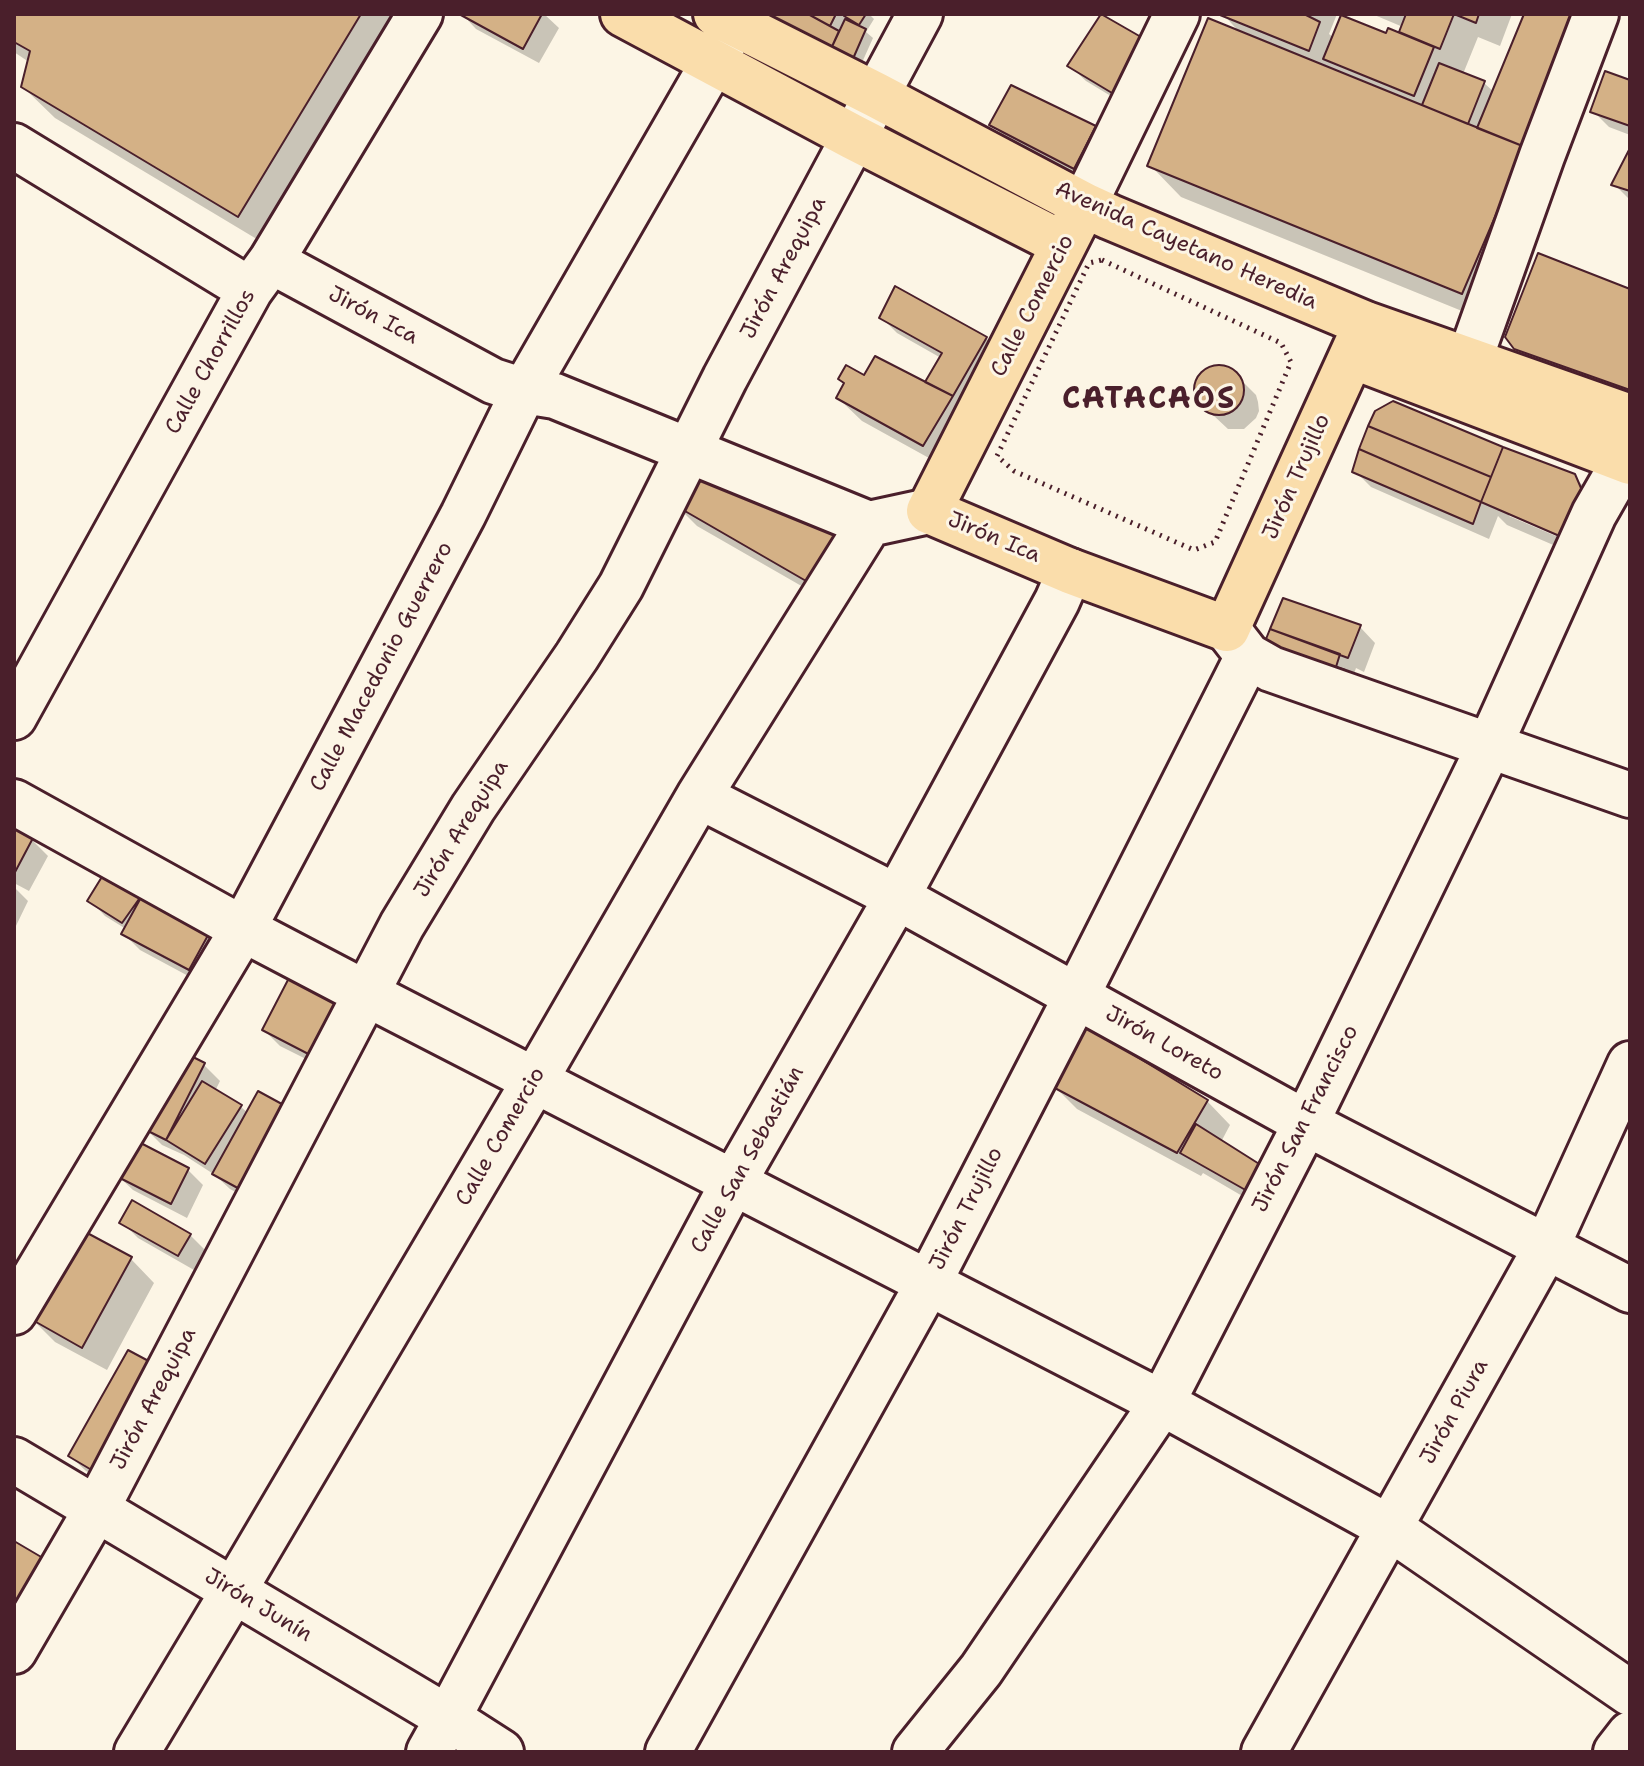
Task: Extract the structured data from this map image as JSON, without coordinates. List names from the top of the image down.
{
  "streets": {
    "main road": [
      "Avenida Cayetano Heredia",
      "Calle Comercio",
      "Jirón Ica",
      "Jirón Trujillo"
    ],
    "street": [
      "Jirón Arequipa",
      "Calle Chorrillos",
      "Calle Macedonio Guerrero",
      "Jirón Loreto",
      "Jirón San Francisco",
      "Calle San Sebastián",
      "Jirón Piura",
      "Jirón Junín"
    ]
  },
  "crossings": [
    ["Avenida Cayetano Heredia", "Jirón Arequipa"],
    ["Avenida Cayetano Heredia", "Calle Comercio"],
    ["Avenida Cayetano Heredia", "Jirón Trujillo"],
    ["Avenida Cayetano Heredia", "Calle Macedonio Guerrero"],
    ["Avenida Cayetano Heredia", "Jirón San Francisco"],
    ["Jirón Arequipa", "Jirón Ica"],
    ["Jirón Arequipa", "Jirón Junín"],
    ["Calle Comercio", "Jirón Ica"],
    ["Calle Comercio", "Jirón Loreto"],
    ["Calle Comercio", "Jirón Junín"],
    ["Jirón Ica", "Calle Chorrillos"],
    ["Jirón Ica", "Jirón Trujillo"],
    ["Jirón Ica", "Calle Macedonio Guerrero"],
    ["Jirón Ica", "Jirón San Francisco"],
    ["Jirón Ica", "Calle San Sebastián"],
    ["Jirón Trujillo", "Jirón Loreto"],
    ["Jirón Loreto", "Jirón San Francisco"],
    ["Jirón Loreto", "Calle San Sebastián"],
    ["Jirón Loreto", "Jirón Piura"],
    ["Calle San Sebastián", "Jirón Junín"]
  ],
  "districts": ["CATACAOS"]
}
